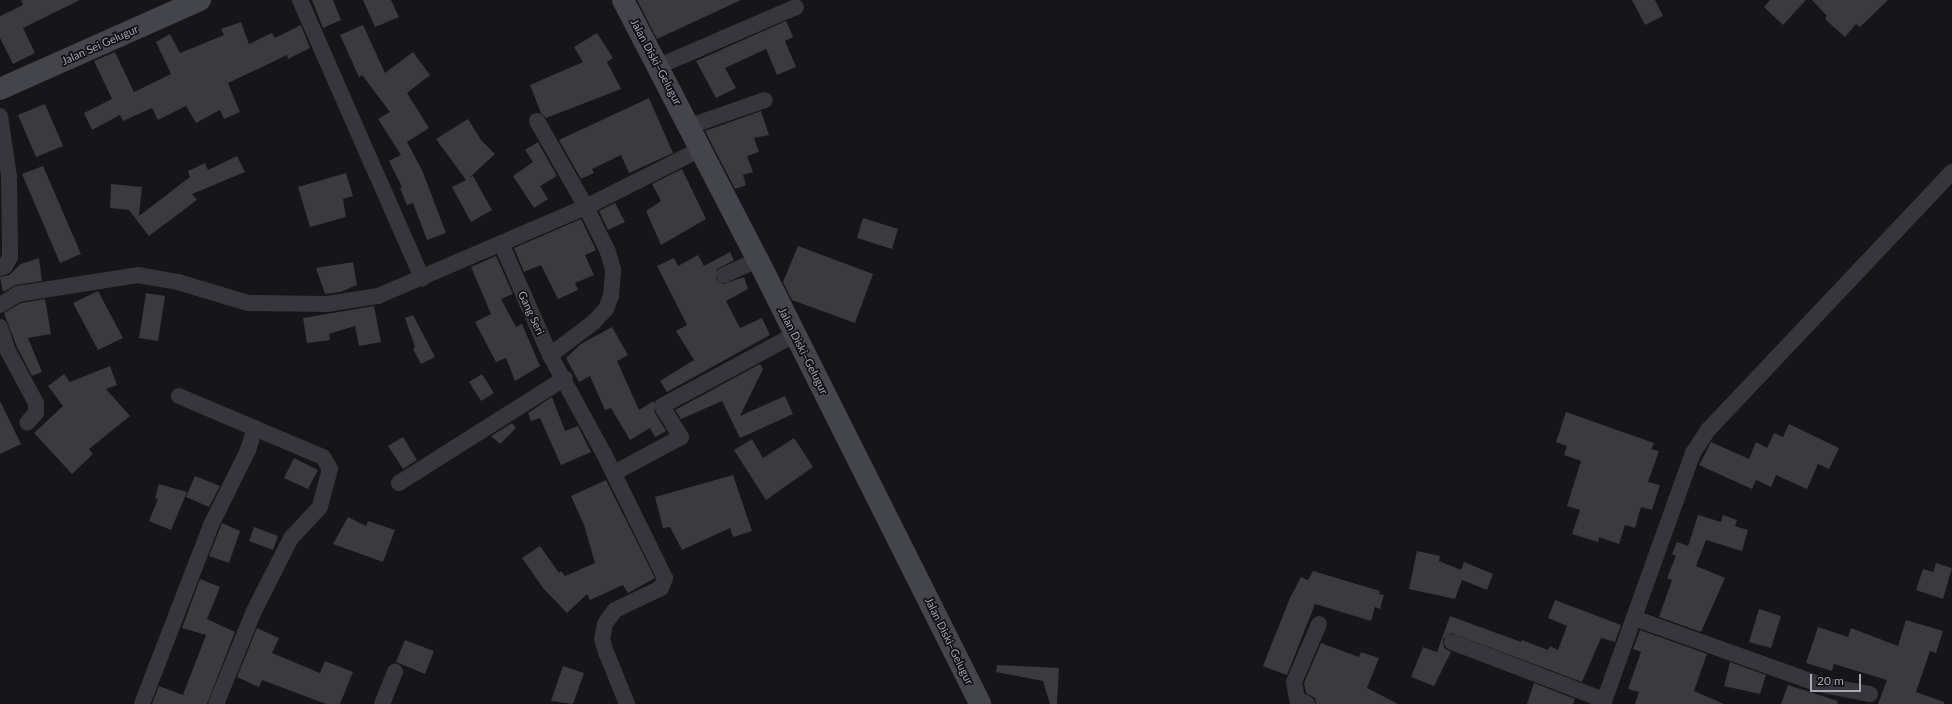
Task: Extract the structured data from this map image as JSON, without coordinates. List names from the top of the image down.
{
  "streets": {
    "main road": ["Jalan Sei Gelugur", "Jalan Diski–Gelugur"],
    "street": ["Gang Seri"]
  },
  "scale_bar": "20 m"
}
